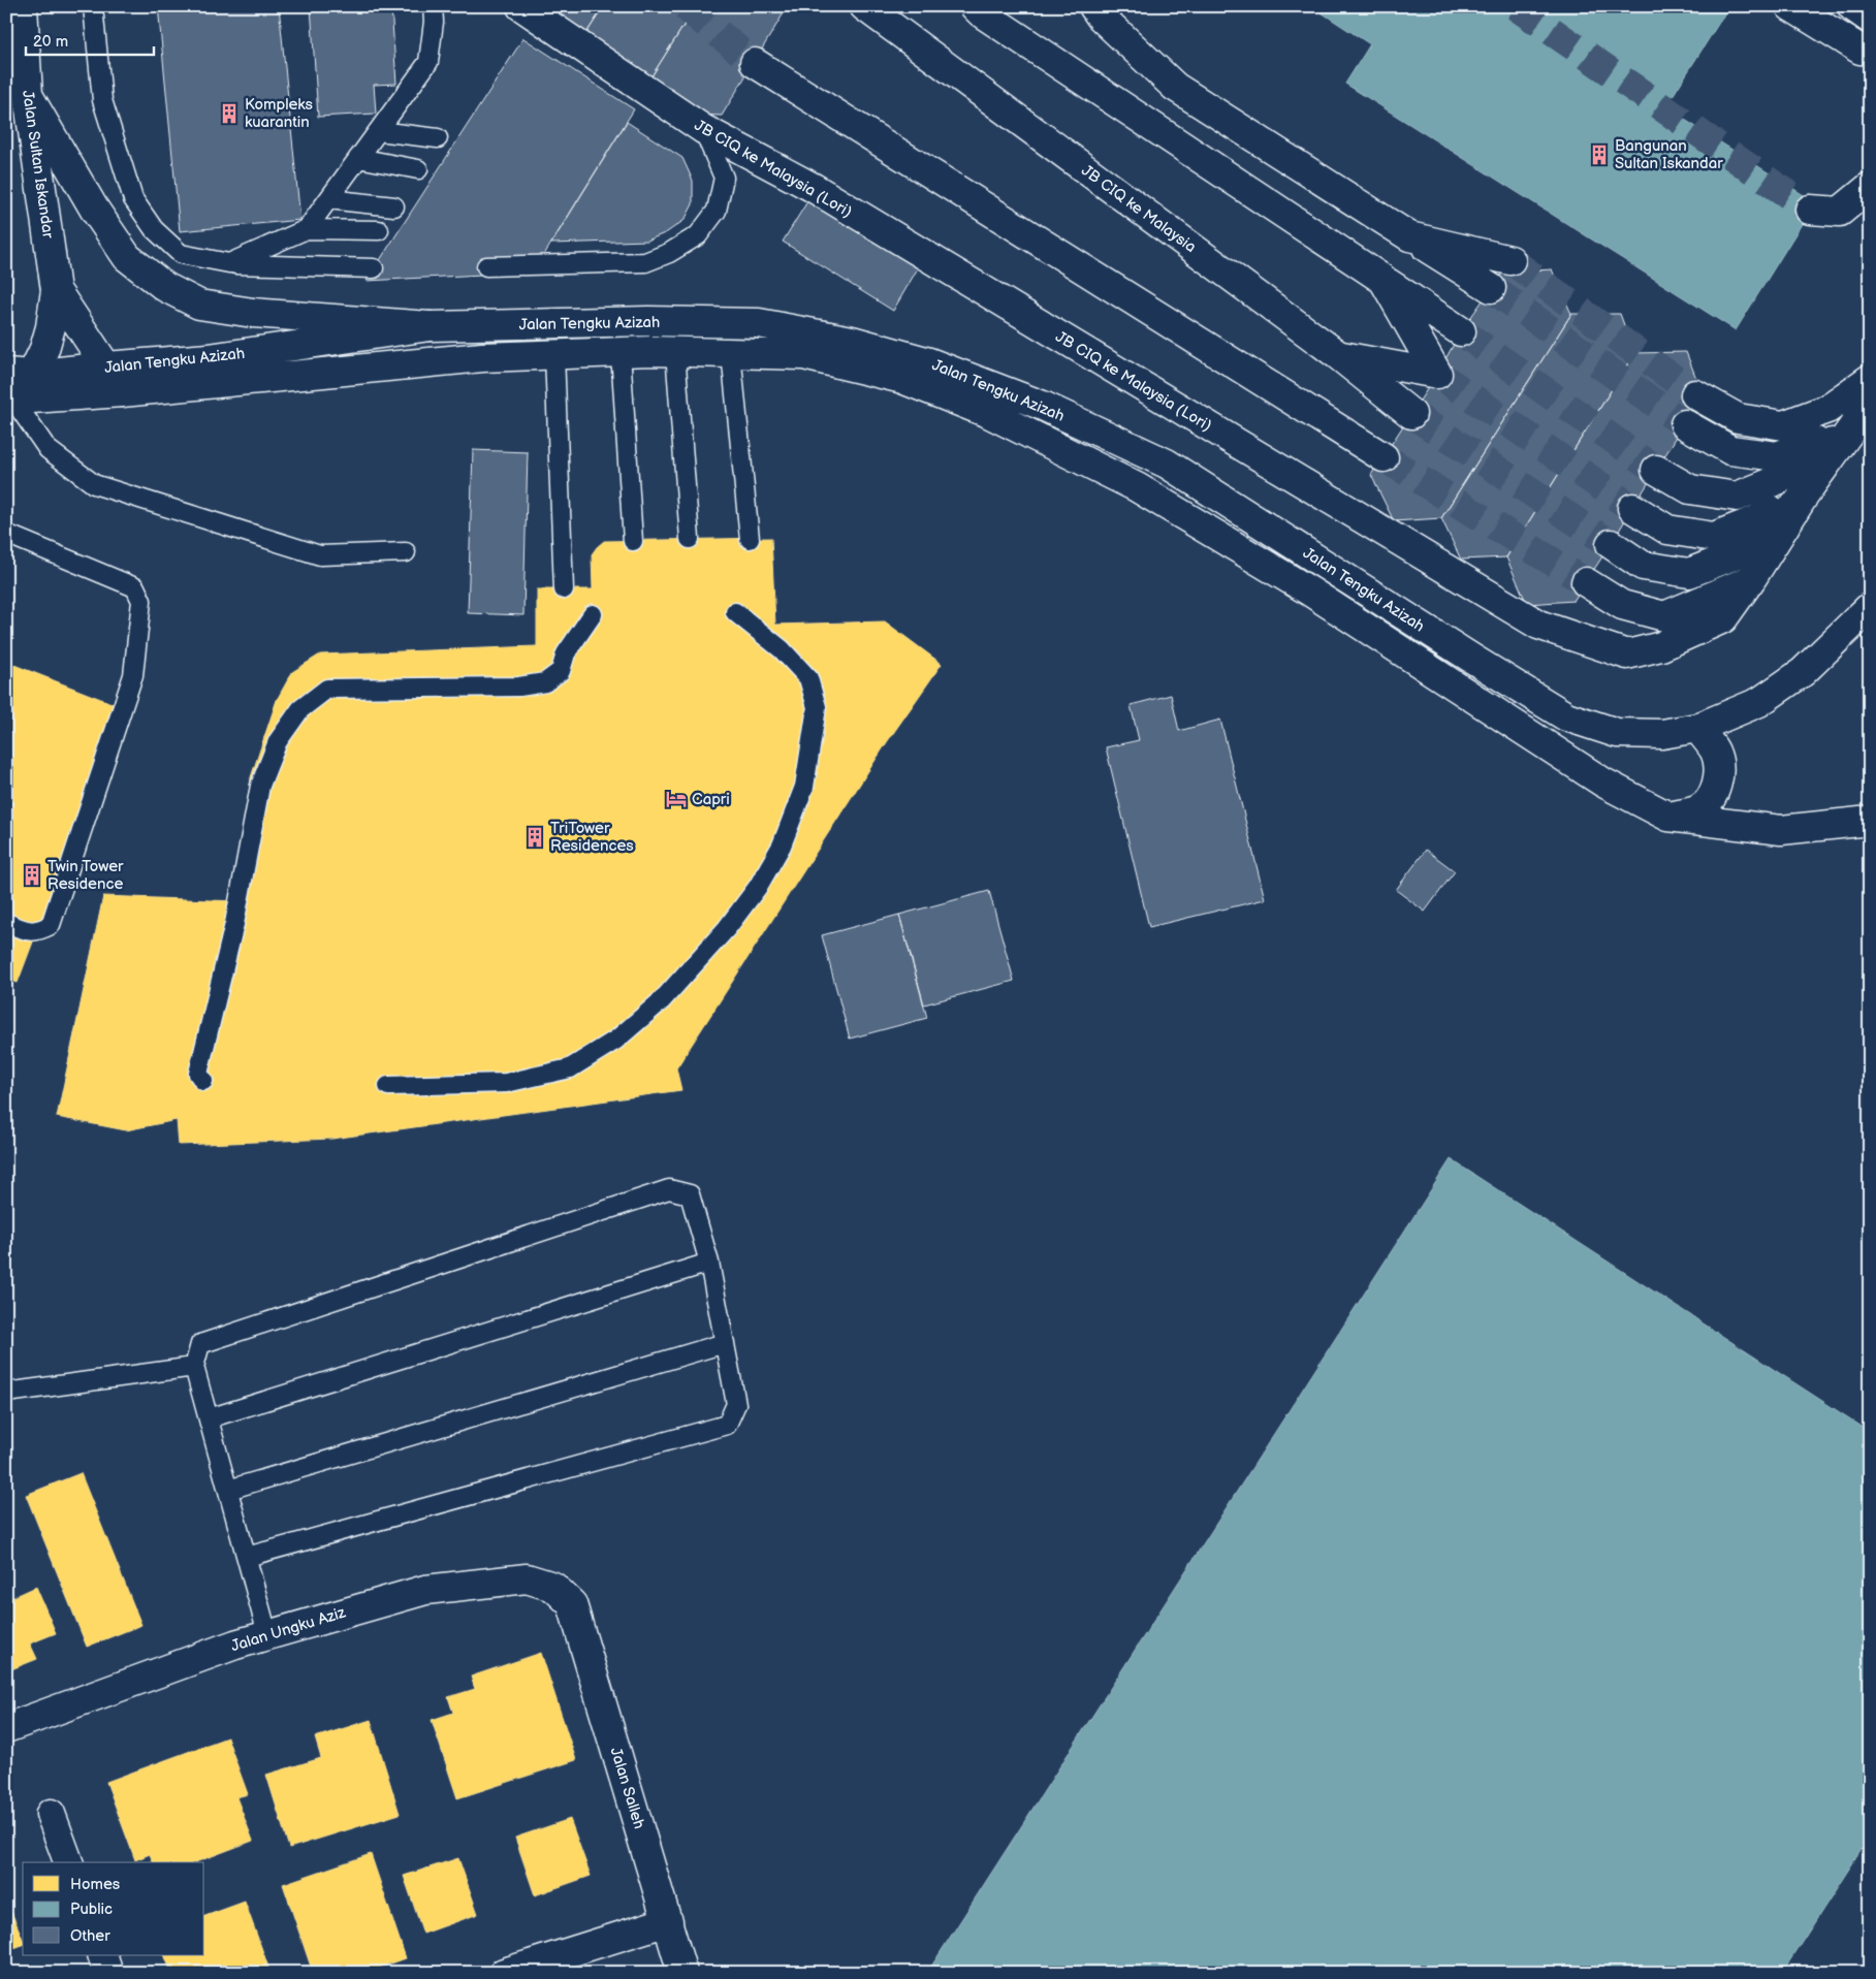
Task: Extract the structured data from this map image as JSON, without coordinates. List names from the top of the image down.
{
  "streets": {
    "main road": [
      "Jalan Sultan Iskandar",
      "JB CIQ ke Malaysia (Lori)",
      "JB CIQ ke Malaysia",
      "Jalan Tengku Azizah",
      "Jalan Ungku Aziz",
      "Jalan Salleh"
    ]
  },
  "crossings": [
    ["Jalan Sultan Iskandar", "Jalan Tengku Azizah"],
    ["Jalan Ungku Aziz", "Jalan Salleh"]
  ],
  "places": {
    "building": [
      "Kompleks kuarantin",
      "Bangunan Sultan Iskandar",
      "TriTower Residences",
      "Twin Tower Residence"
    ],
    "hotel": ["Capri"]
  },
  "legend": ["Homes", "Public", "Other"],
  "scale_bar": "20 m"
}
